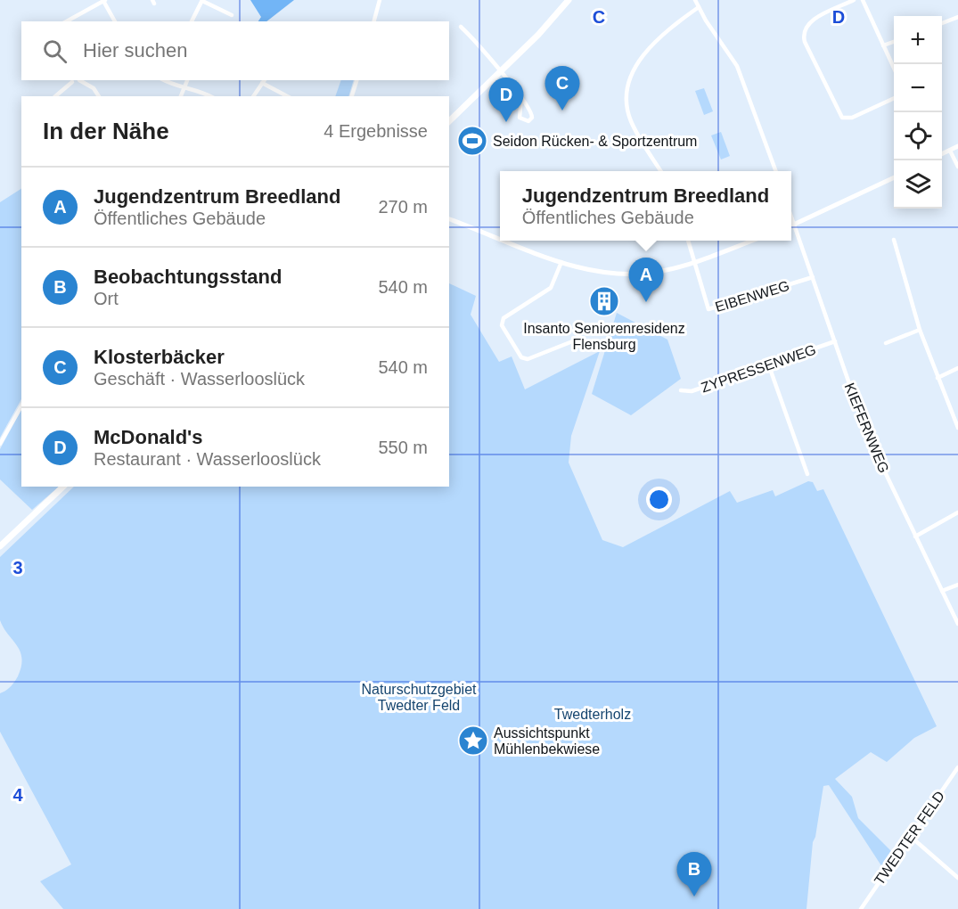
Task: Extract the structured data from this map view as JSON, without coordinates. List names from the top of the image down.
{
  "streets": {
    "street": [
      "EIBENWEG",
      "ZYPRESSENWEG",
      "KIEFERNWEG",
      "TWEDTER FELD"
    ]
  },
  "crossings": [
    ["EIBENWEG", "KIEFERNWEG"],
    ["ZYPRESSENWEG", "KIEFERNWEG"]
  ],
  "parks": ["Naturschutzgebiet Twedter Feld", "Twedterholz"],
  "places": {
    "sports": ["Seidon Rücken- & Sportzentrum"],
    "building": ["Insanto Seniorenresidenz Flensburg"],
    "place": ["Aussichtspunkt Mühlenbekwiese"]
  },
  "page": {
    "map_buttons": ["+", "−"],
    "search": "Hier suchen",
    "pins": [
      "C",
      "D",
      "A",
      "B"
    ],
    "heading": ["In der Nähe", "4 Ergebnisse"],
    "list": [
      {
        "mark": "A",
        "name": "Jugendzentrum Breedland",
        "note": "Öffentliches Gebäude",
        "value": "270 m"
      },
      {
        "mark": "B",
        "name": "Beobachtungsstand",
        "note": "Ort",
        "value": "540 m"
      },
      {
        "mark": "C",
        "name": "Klosterbäcker",
        "note": "Geschäft · Wasserlooslück",
        "value": "540 m"
      },
      {
        "mark": "D",
        "name": "McDonald's",
        "note": "Restaurant · Wasserlooslück",
        "value": "550 m"
      }
    ],
    "popup": ["Jugendzentrum Breedland", "Öffentliches Gebäude"]
  },
  "grid": {
    "columns": ["C", "D"],
    "rows": ["3", "4"]
  }
}
